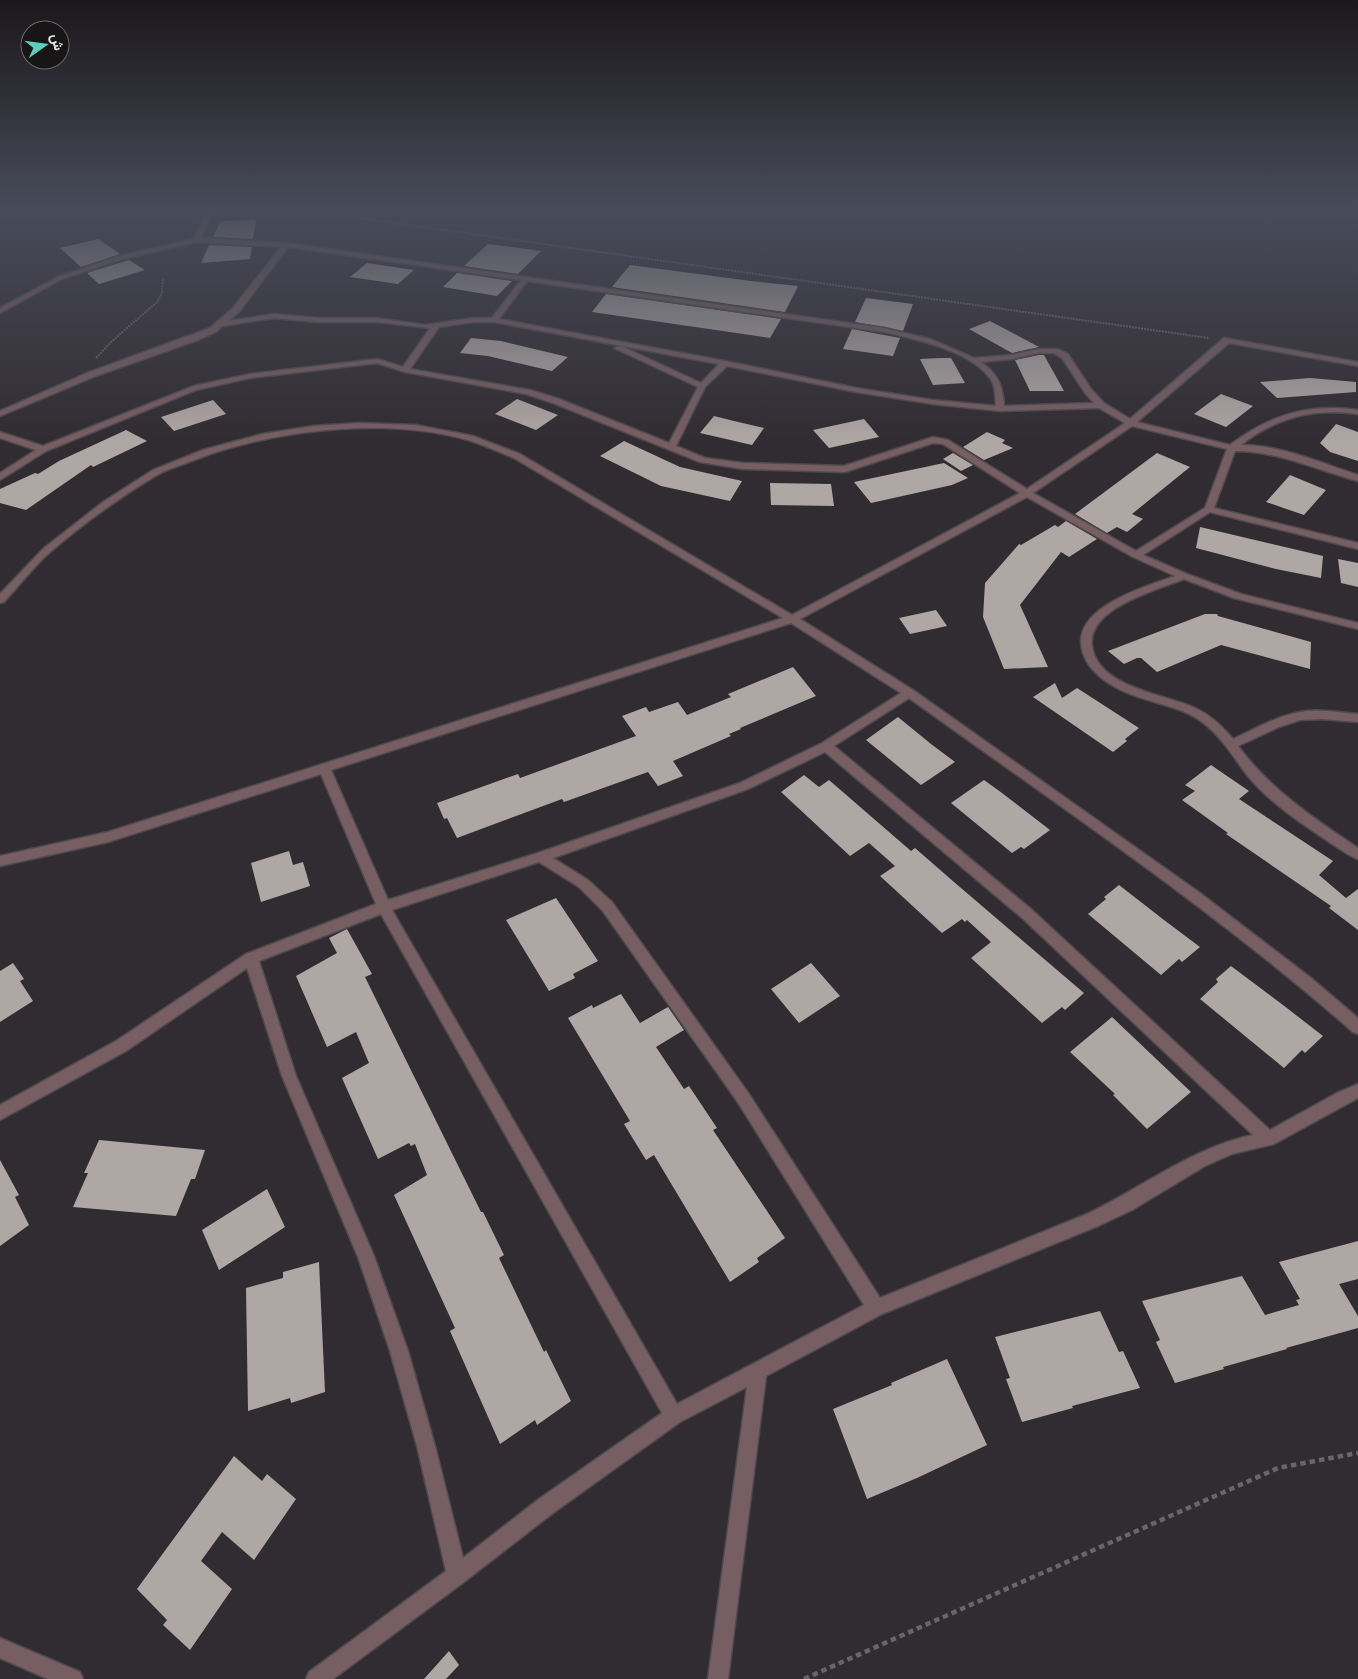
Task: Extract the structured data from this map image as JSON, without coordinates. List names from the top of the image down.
{
  "north": "right"
}
